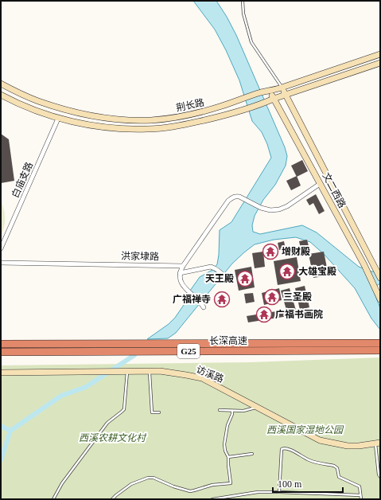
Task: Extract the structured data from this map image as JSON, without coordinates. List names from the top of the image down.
{
  "streets": {
    "highway": ["长深高速", "G25"],
    "main road": ["荆长路", "文二西路", "访溪路"],
    "street": ["白庙支路", "洪家埭路"]
  },
  "crossings": [
    ["荆长路", "白庙支路"],
    ["荆长路", "文二西路"]
  ],
  "parks": ["西溪国家湿地公园", "西溪农耕文化村"],
  "places": {
    "temple": [
      "增财殿",
      "大雄宝殿",
      "天王殿",
      "三圣殿",
      "广福禅寺",
      "广福书画院"
    ]
  },
  "scale_bar": "100 m"
}
